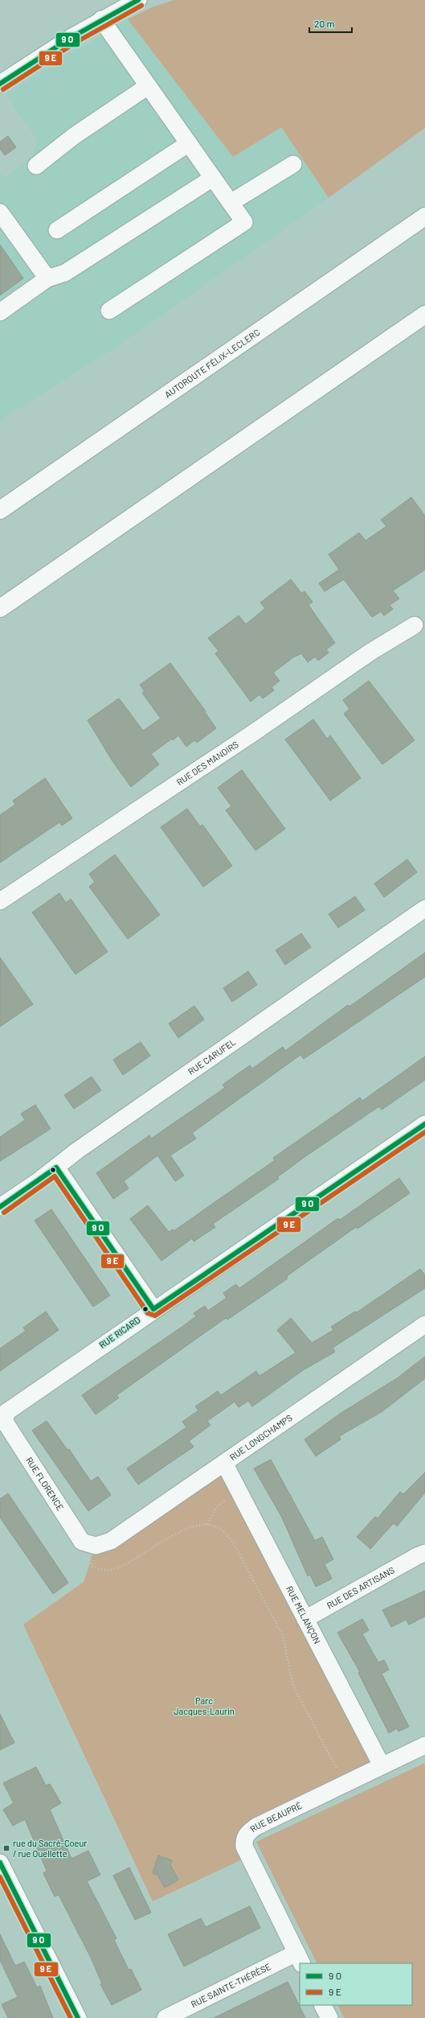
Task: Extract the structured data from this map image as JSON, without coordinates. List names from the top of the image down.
{
  "streets": {
    "highway": ["AUTOROUTE FÉLIX-LECLERC"],
    "street": [
      "RUE DES MANOIRS",
      "RUE CARUFEL",
      "RUE RICARD",
      "RUE LONGCHAMPS",
      "RUE FLORENCE",
      "RUE DES ARTISANS",
      "RUE MELANÇON",
      "RUE BEAUPRÉ",
      "RUE SAINTE-THÉRÈSE"
    ]
  },
  "crossings": [
    ["RUE RICARD", "RUE FLORENCE"],
    ["RUE LONGCHAMPS", "RUE FLORENCE"],
    ["RUE LONGCHAMPS", "RUE MELANÇON"],
    ["RUE DES ARTISANS", "RUE MELANÇON"],
    ["RUE MELANÇON", "RUE BEAUPRÉ"],
    ["RUE BEAUPRÉ", "RUE SAINTE-THÉRÈSE"]
  ],
  "parks": ["Parc Jacques-Laurin"],
  "places": {
    "transit": ["rue du Sacré-Coeur / rue Ouellette"]
  },
  "legend": ["9 O", "9 E"],
  "scale_bar": "20 m"
}
